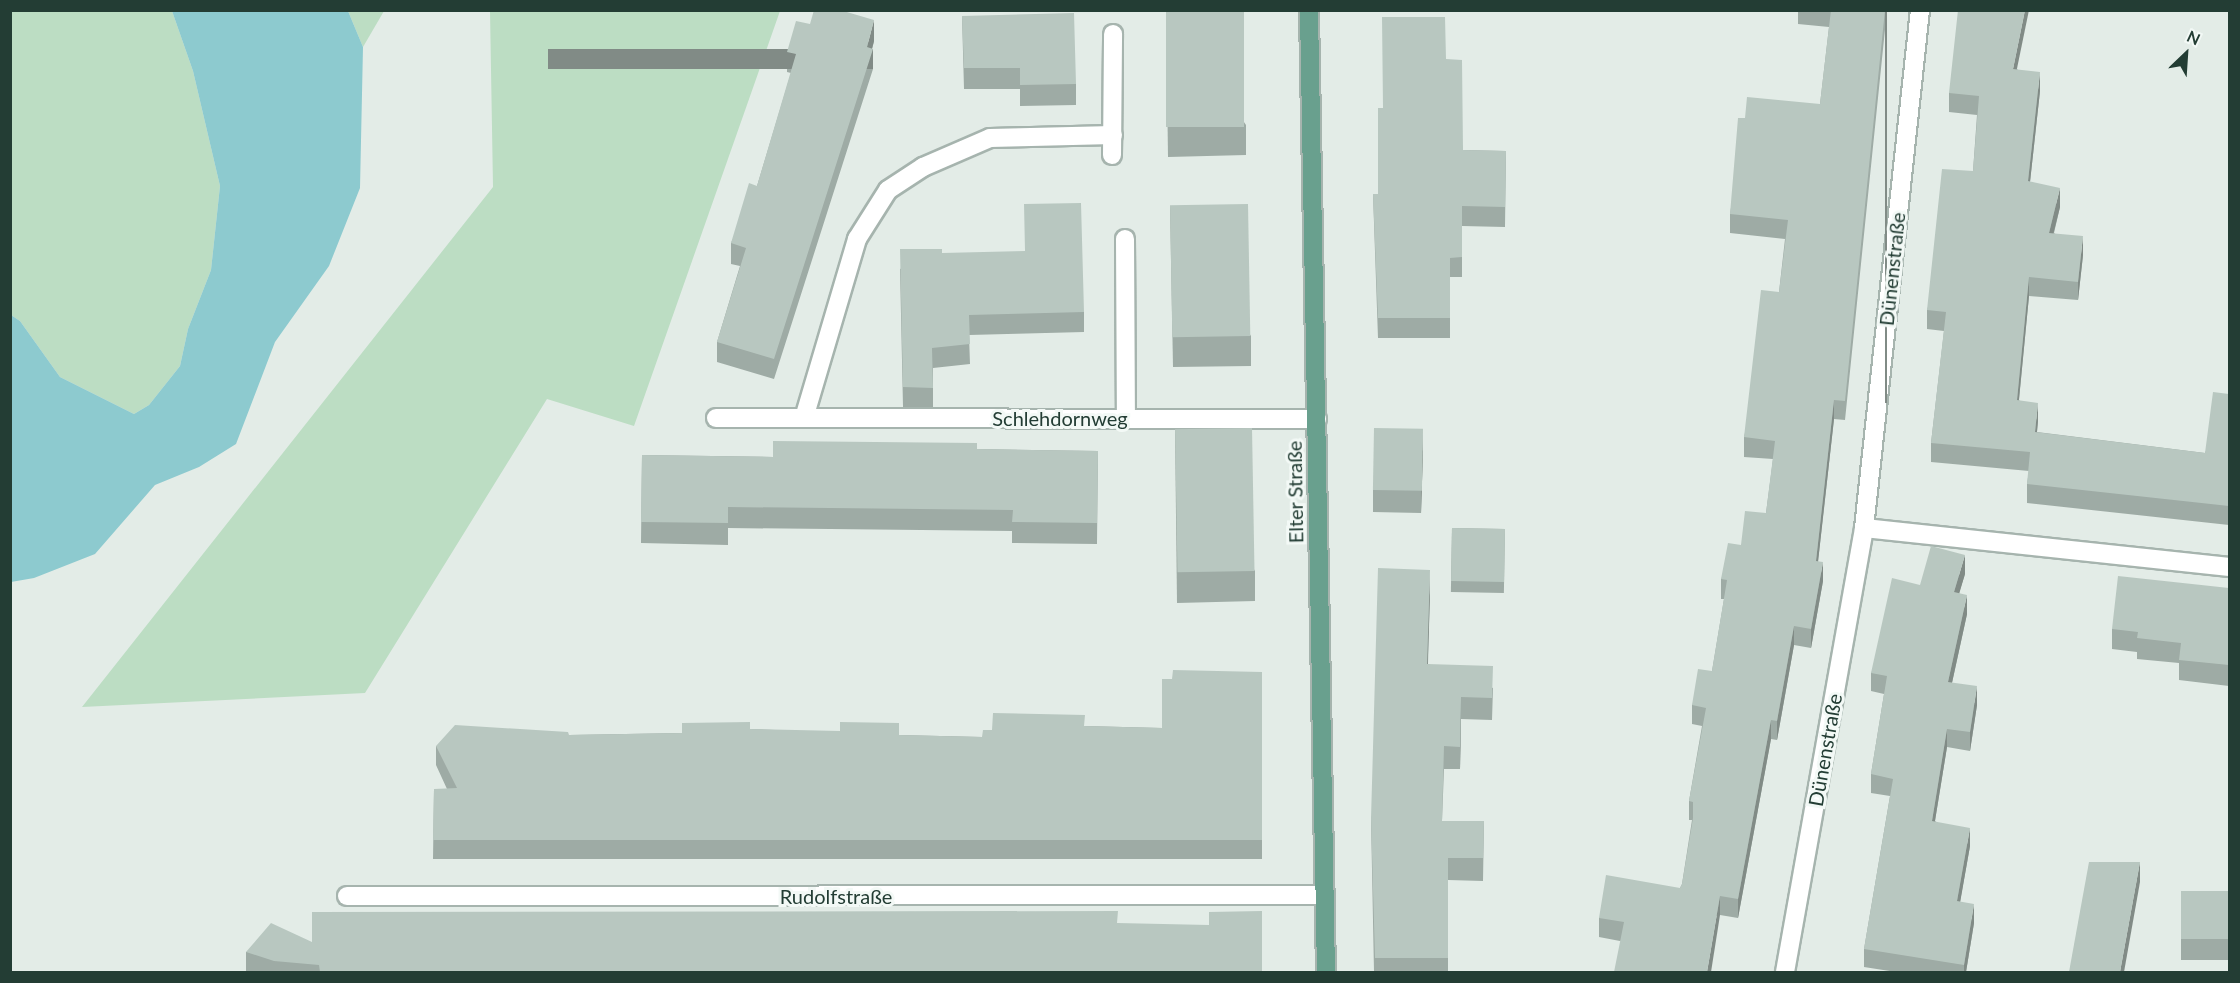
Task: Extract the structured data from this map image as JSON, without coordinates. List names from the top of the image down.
{
  "streets": {
    "main road": ["Elter Straße"],
    "street": ["Dünenstraße", "Schlehdornweg", "Rudolfstraße"]
  },
  "crossings": [
    ["Schlehdornweg", "Elter Straße"],
    ["Elter Straße", "Rudolfstraße"]
  ],
  "north": "top right"
}
